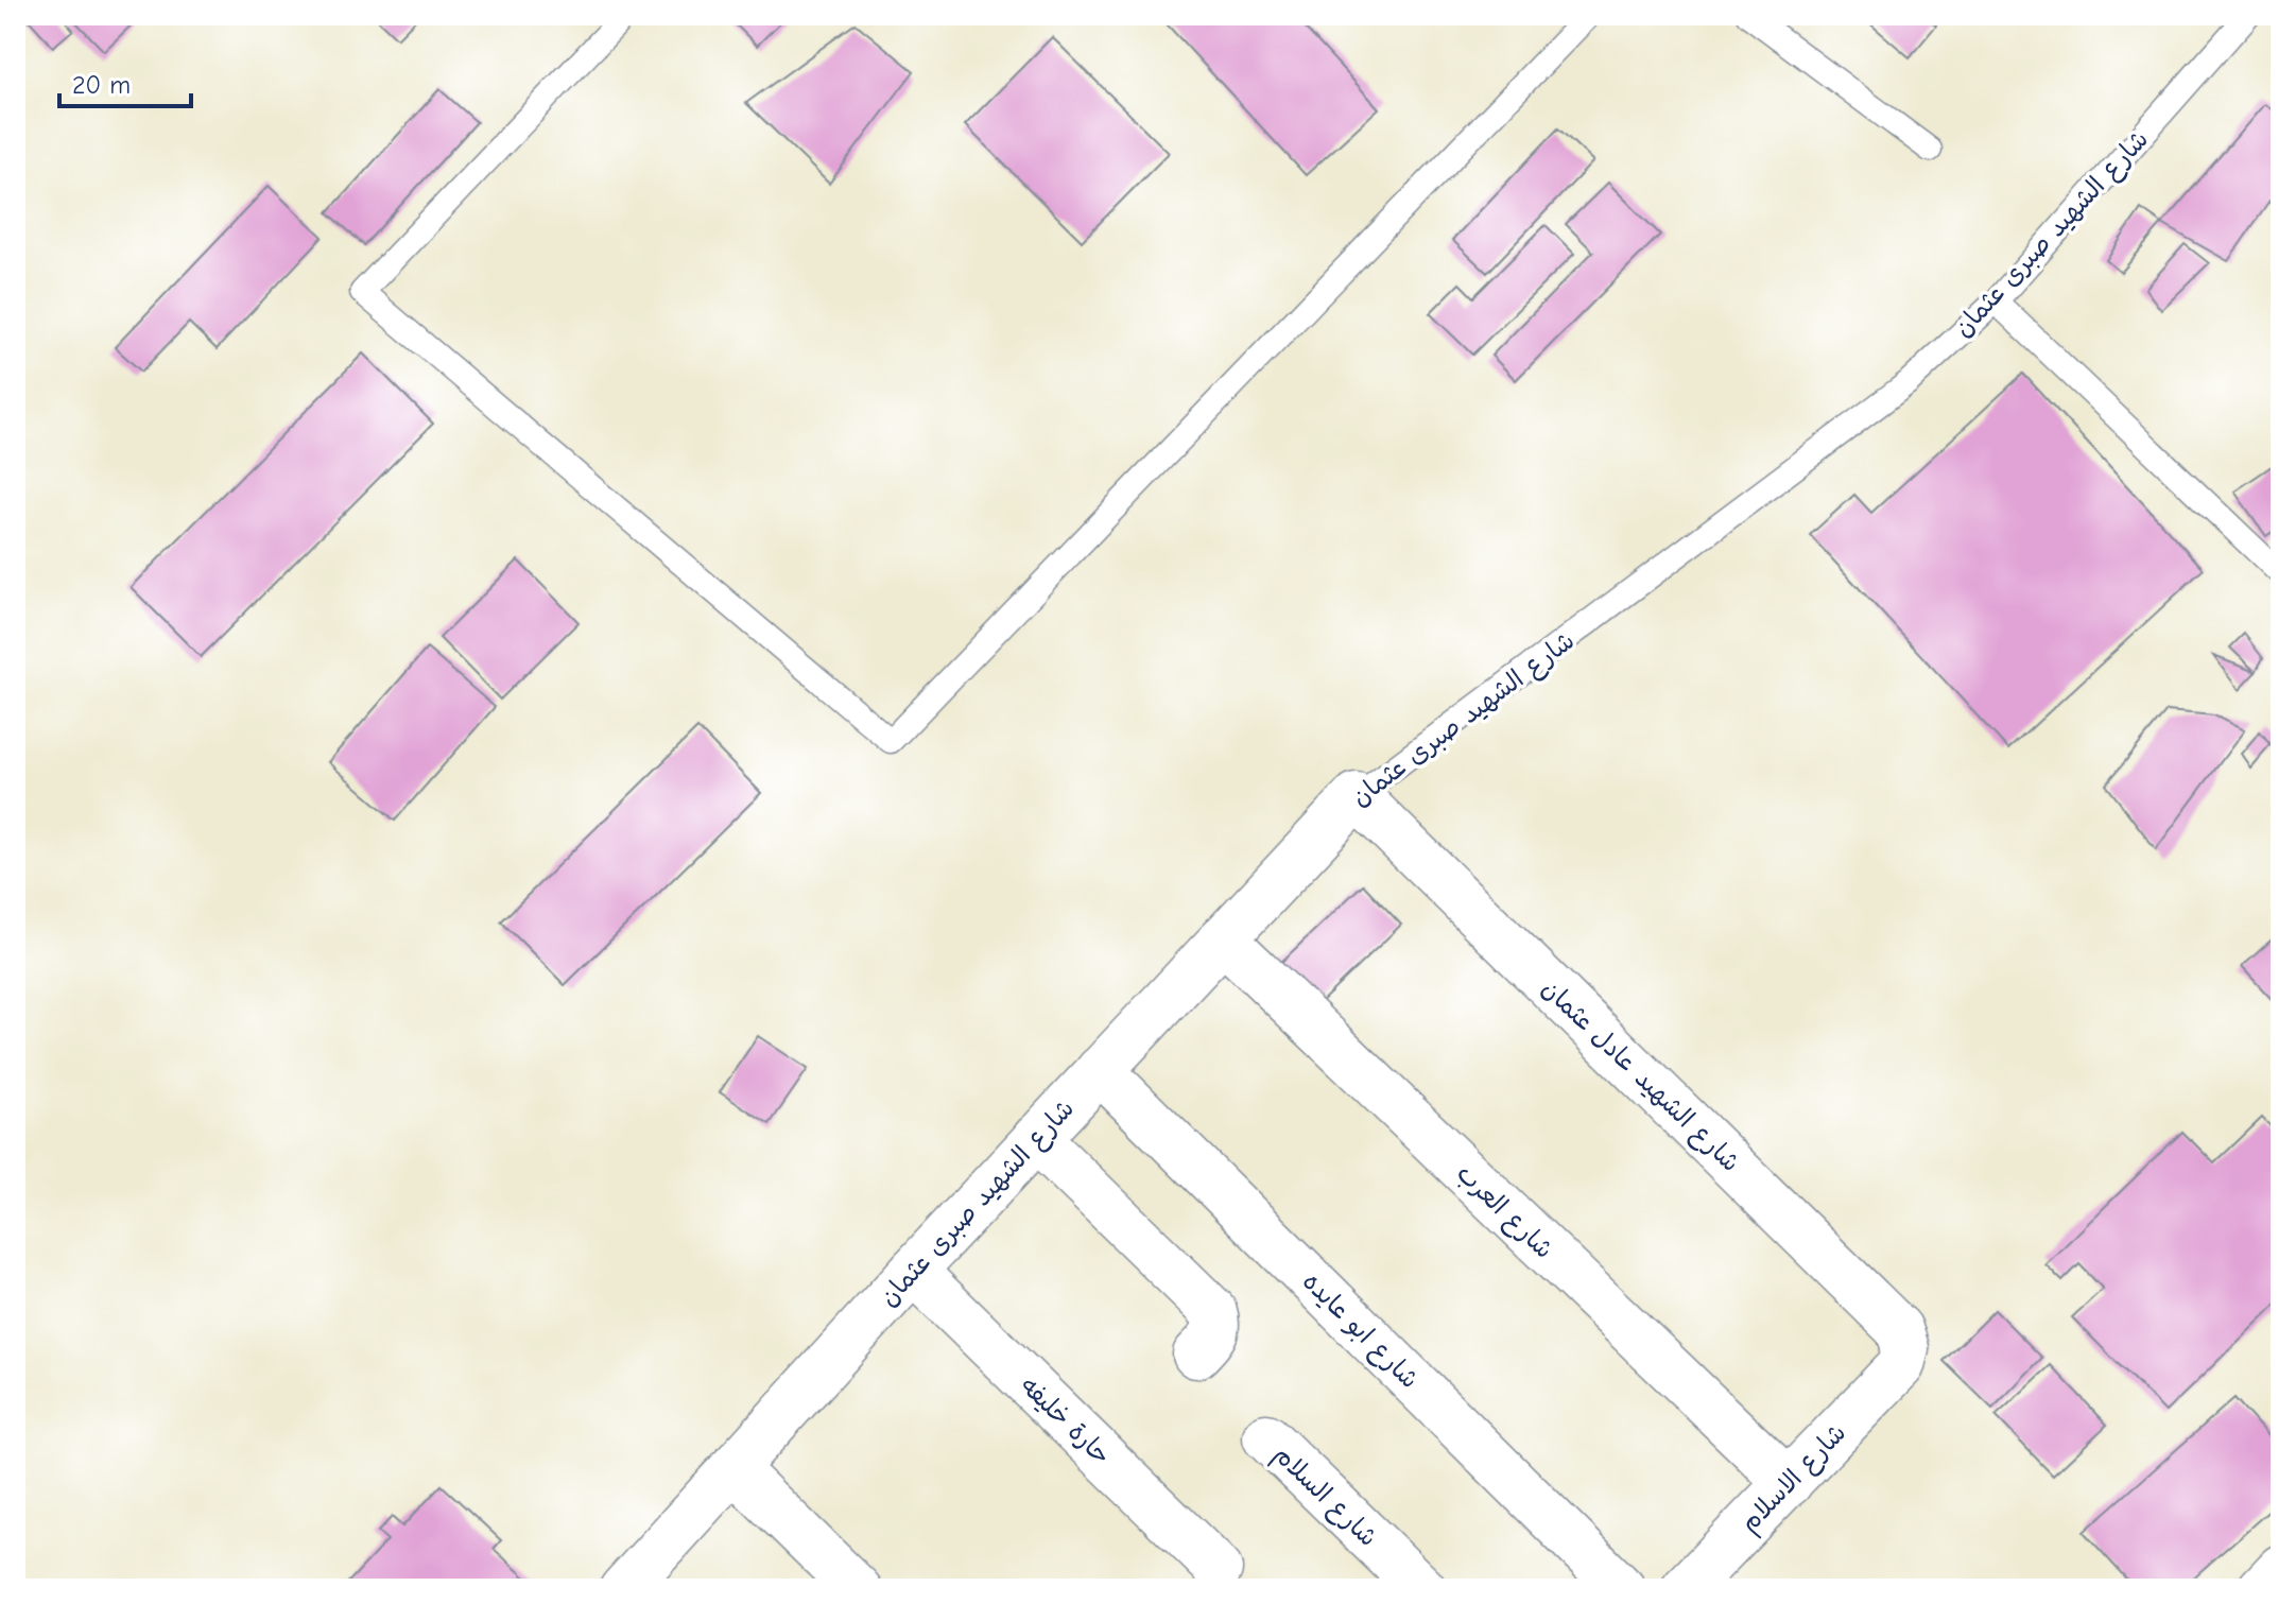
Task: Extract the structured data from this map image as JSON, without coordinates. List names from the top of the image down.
{
  "streets": {
    "street": [
      "شارع الشهيد صبرى عثمان",
      "شارع الشهيد عادل عثمان",
      "شارع العرب",
      "شارع ابو عايده",
      "حارة خليفه",
      "شارع الاسلام",
      "شارع السلام"
    ]
  },
  "crossings": [
    ["شارع الشهيد صبرى عثمان", "شارع الشهيد عادل عثمان"],
    ["شارع الشهيد صبرى عثمان", "شارع العرب"],
    ["شارع الشهيد صبرى عثمان", "شارع ابو عايده"],
    ["شارع الشهيد صبرى عثمان", "حارة خليفه"],
    ["شارع الشهيد عادل عثمان", "شارع الاسلام"],
    ["شارع العرب", "شارع الاسلام"]
  ],
  "scale_bar": "20 m"
}
